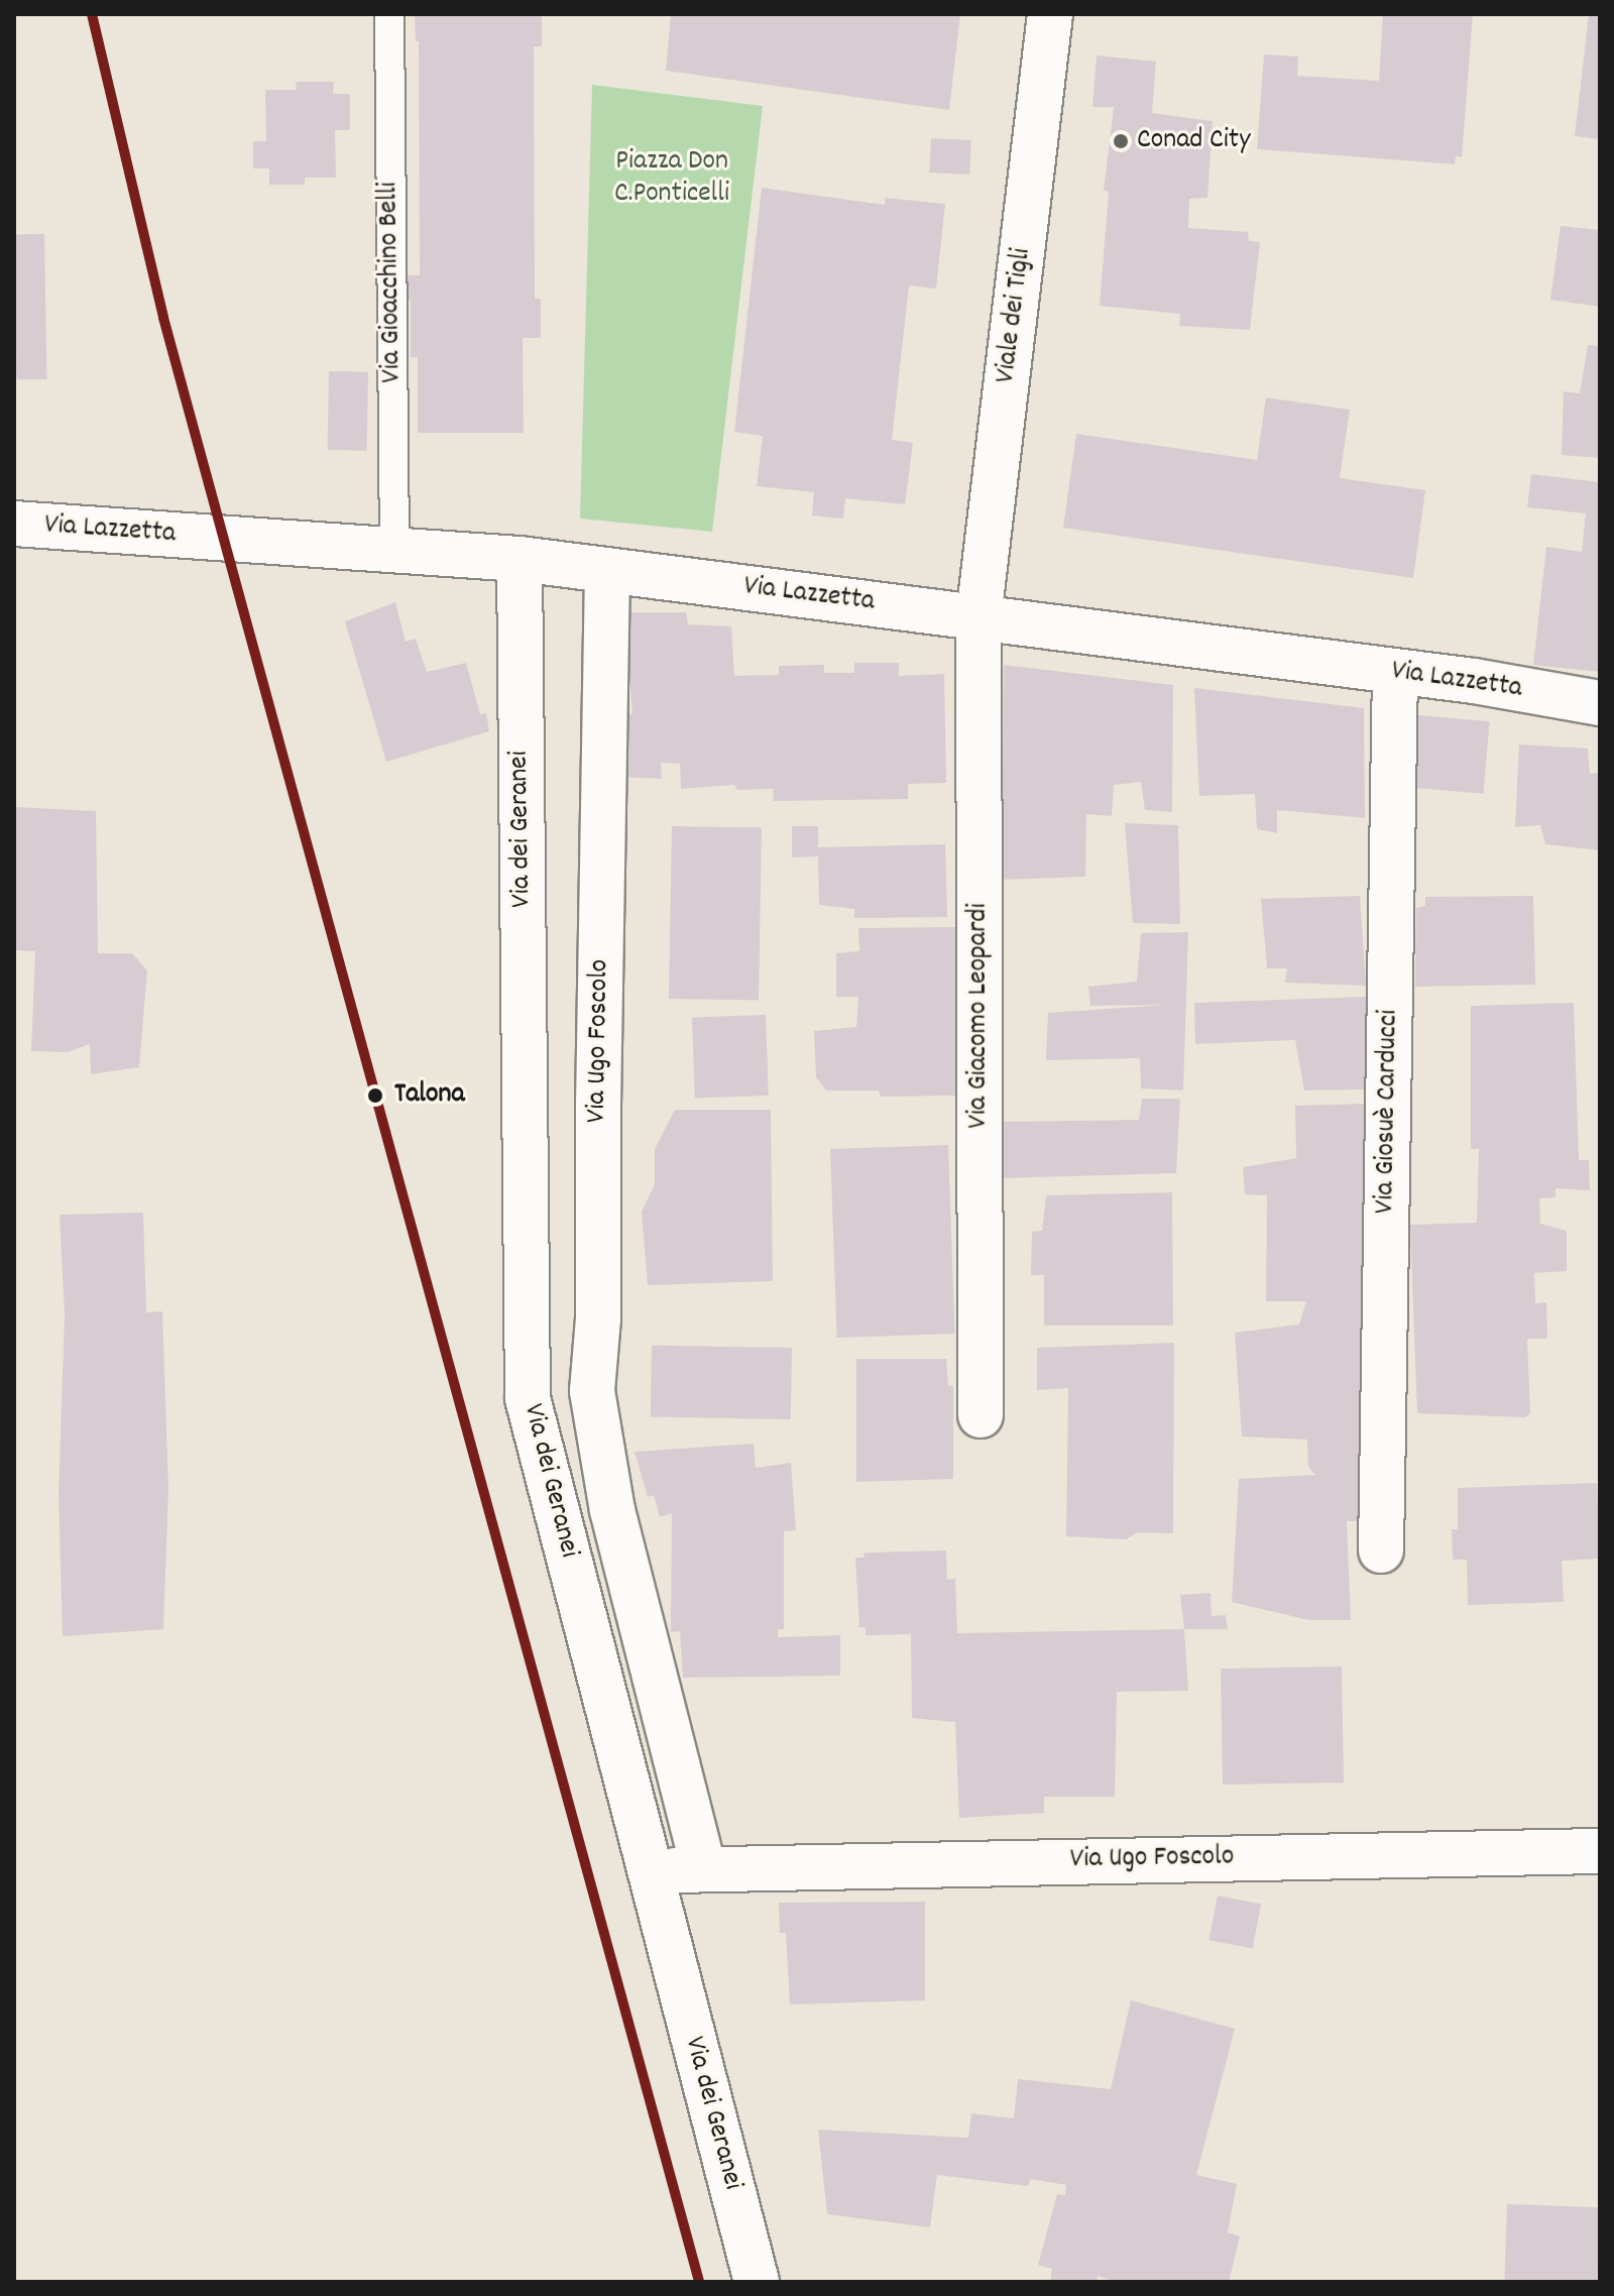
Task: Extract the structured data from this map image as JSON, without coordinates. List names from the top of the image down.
{
  "streets": {
    "street": [
      "Viale dei Tigli",
      "Via Lazzetta",
      "Via dei Geranei",
      "Via Giacomo Leopardi",
      "Via Ugo Foscolo",
      "Via Giosuè Carducci"
    ],
    "lane": ["Via Gioacchino Belli"]
  },
  "crossings": [
    ["Via Gioacchino Belli", "Via Lazzetta"],
    ["Viale dei Tigli", "Via Lazzetta"],
    ["Viale dei Tigli", "Via Giacomo Leopardi"],
    ["Via Lazzetta", "Via dei Geranei"],
    ["Via Lazzetta", "Via Giacomo Leopardi"],
    ["Via Lazzetta", "Via Ugo Foscolo"],
    ["Via Lazzetta", "Via Giosuè Carducci"],
    ["Via dei Geranei", "Via Ugo Foscolo"]
  ],
  "parks": ["Piazza Don C.Ponticelli"],
  "places": ["Conad City", "Talona"]
}
